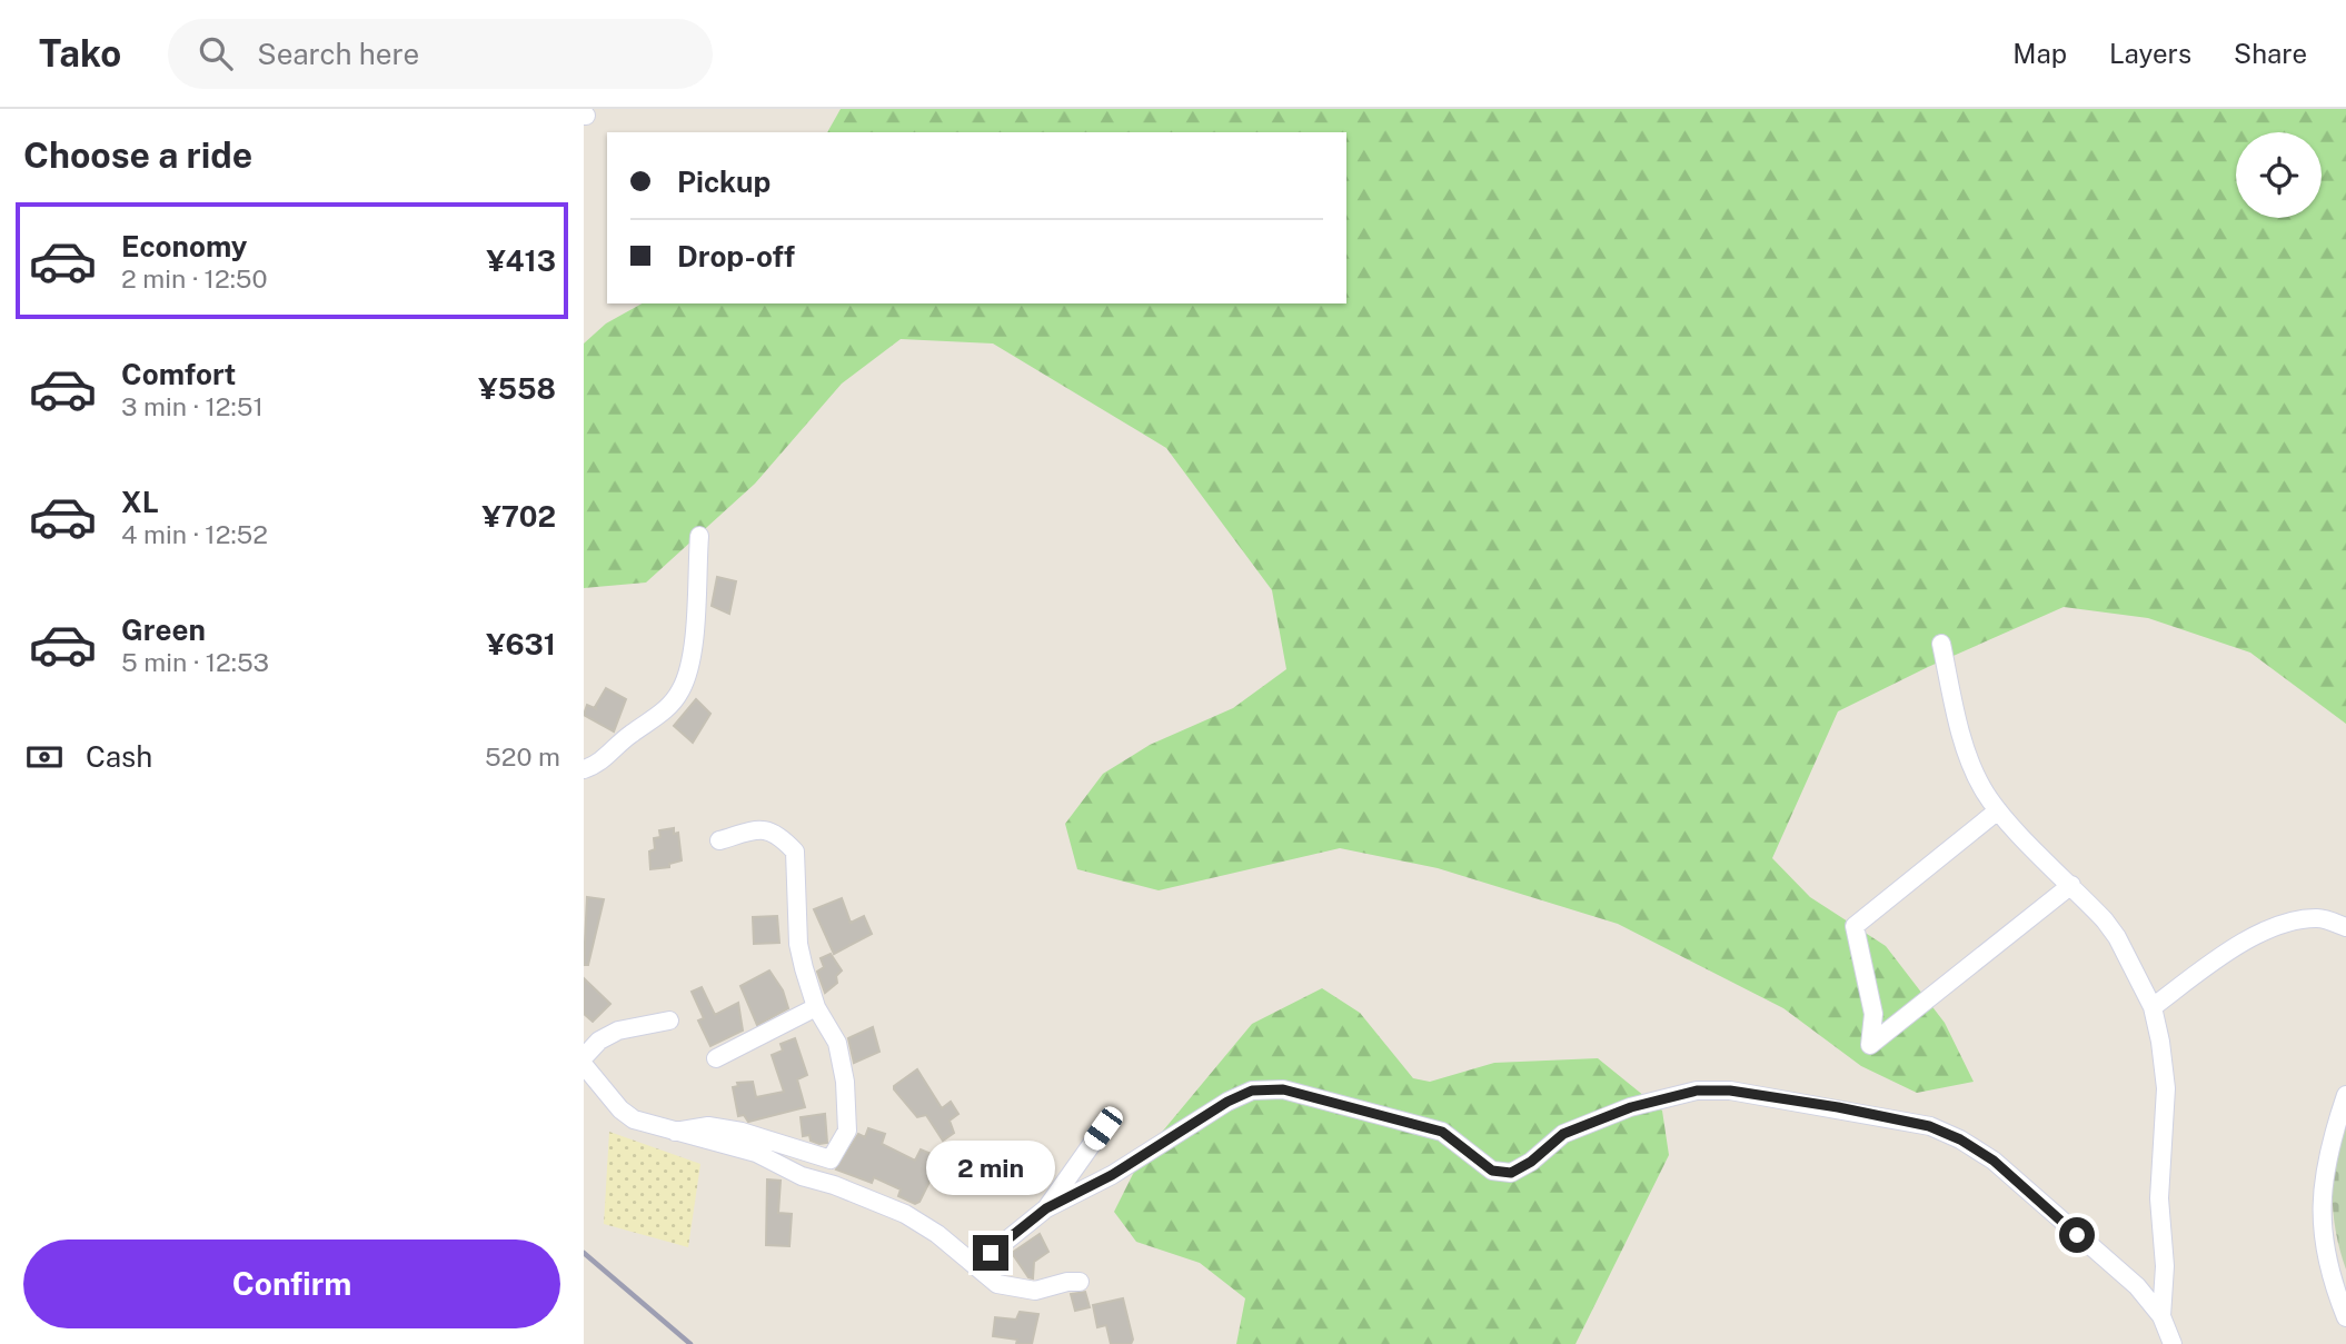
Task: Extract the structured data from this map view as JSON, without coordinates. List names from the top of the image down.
{
  "page": {
    "header": "Tako",
    "search": "Search here",
    "nav": ["Map", "Layers", "Share"],
    "heading": "Choose a ride",
    "banner": ["Pickup", "Drop-off"],
    "list": [
      {
        "name": "Economy",
        "note": "2 min · 12:50",
        "value": "¥413"
      },
      {
        "name": "Comfort",
        "note": "3 min · 12:51",
        "value": "¥558"
      },
      {
        "name": "XL",
        "note": "4 min · 12:52",
        "value": "¥702"
      },
      {
        "name": "Green",
        "note": "5 min · 12:53",
        "value": "¥631"
      }
    ],
    "pay": ["Cash", "520 m"],
    "bubble": "2 min",
    "buttons": "Confirm"
  }
}
